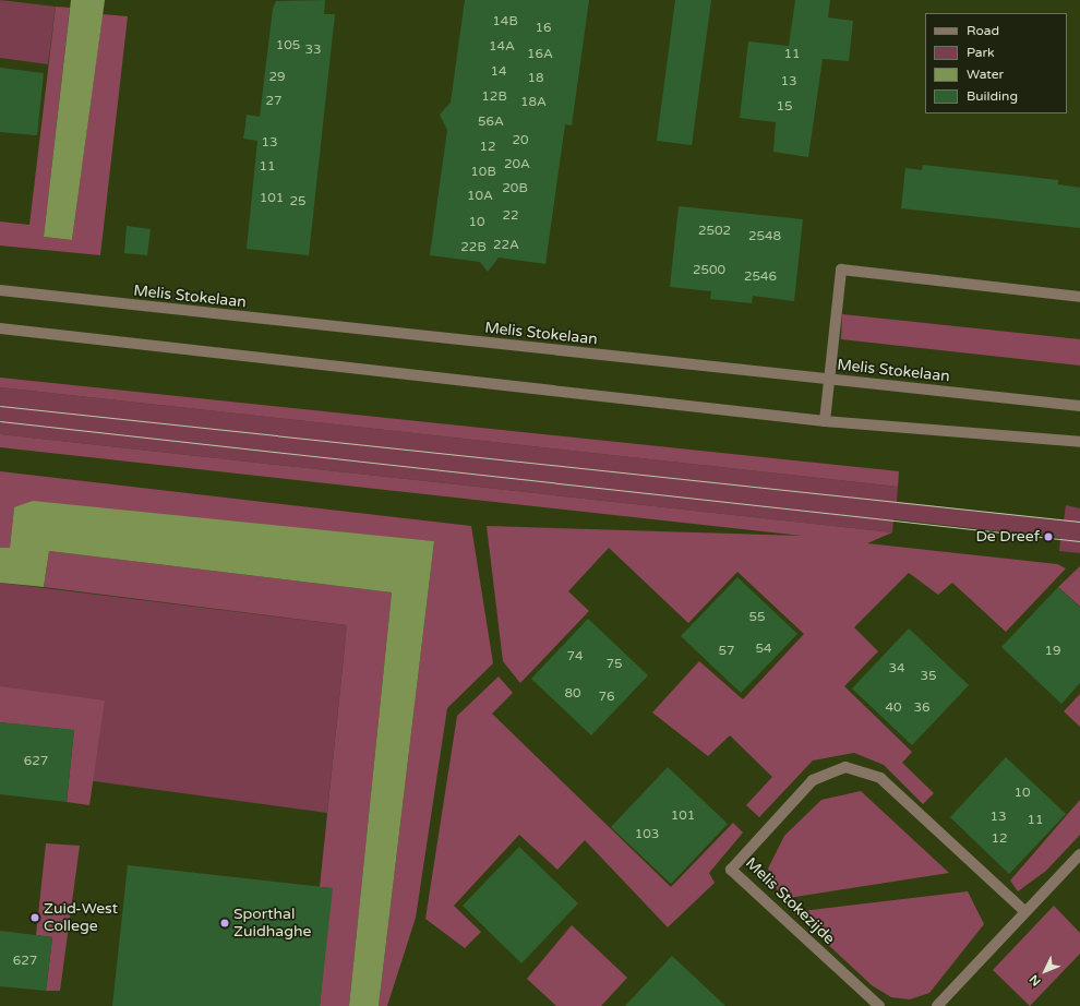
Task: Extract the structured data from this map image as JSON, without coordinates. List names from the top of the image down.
{
  "streets": {
    "street": ["Melis Stokelaan", "Melis Stokezijde"]
  },
  "places": ["De Dreef", "Zuid-West College", "Sporthal Zuidhaghe"],
  "house_numbers": [
    "14B",
    "16",
    "105",
    "14A",
    "33",
    "16A",
    "11",
    "14",
    "29",
    "18",
    "13",
    "12B",
    "27",
    "18A",
    "15",
    "56A",
    "20",
    "13",
    "12",
    "20A",
    "11",
    "10B",
    "20B",
    "10A",
    "101",
    "25",
    "22",
    "10",
    "2502",
    "2548",
    "22A",
    "22B",
    "2500",
    "2546",
    "55",
    "54",
    "57",
    "19",
    "74",
    "75",
    "34",
    "35",
    "80",
    "76",
    "40",
    "36",
    "627",
    "10",
    "101",
    "13",
    "11",
    "103",
    "12",
    "627"
  ],
  "legend": [
    "Road",
    "Park",
    "Water",
    "Building"
  ],
  "north": "bottom left"
}
